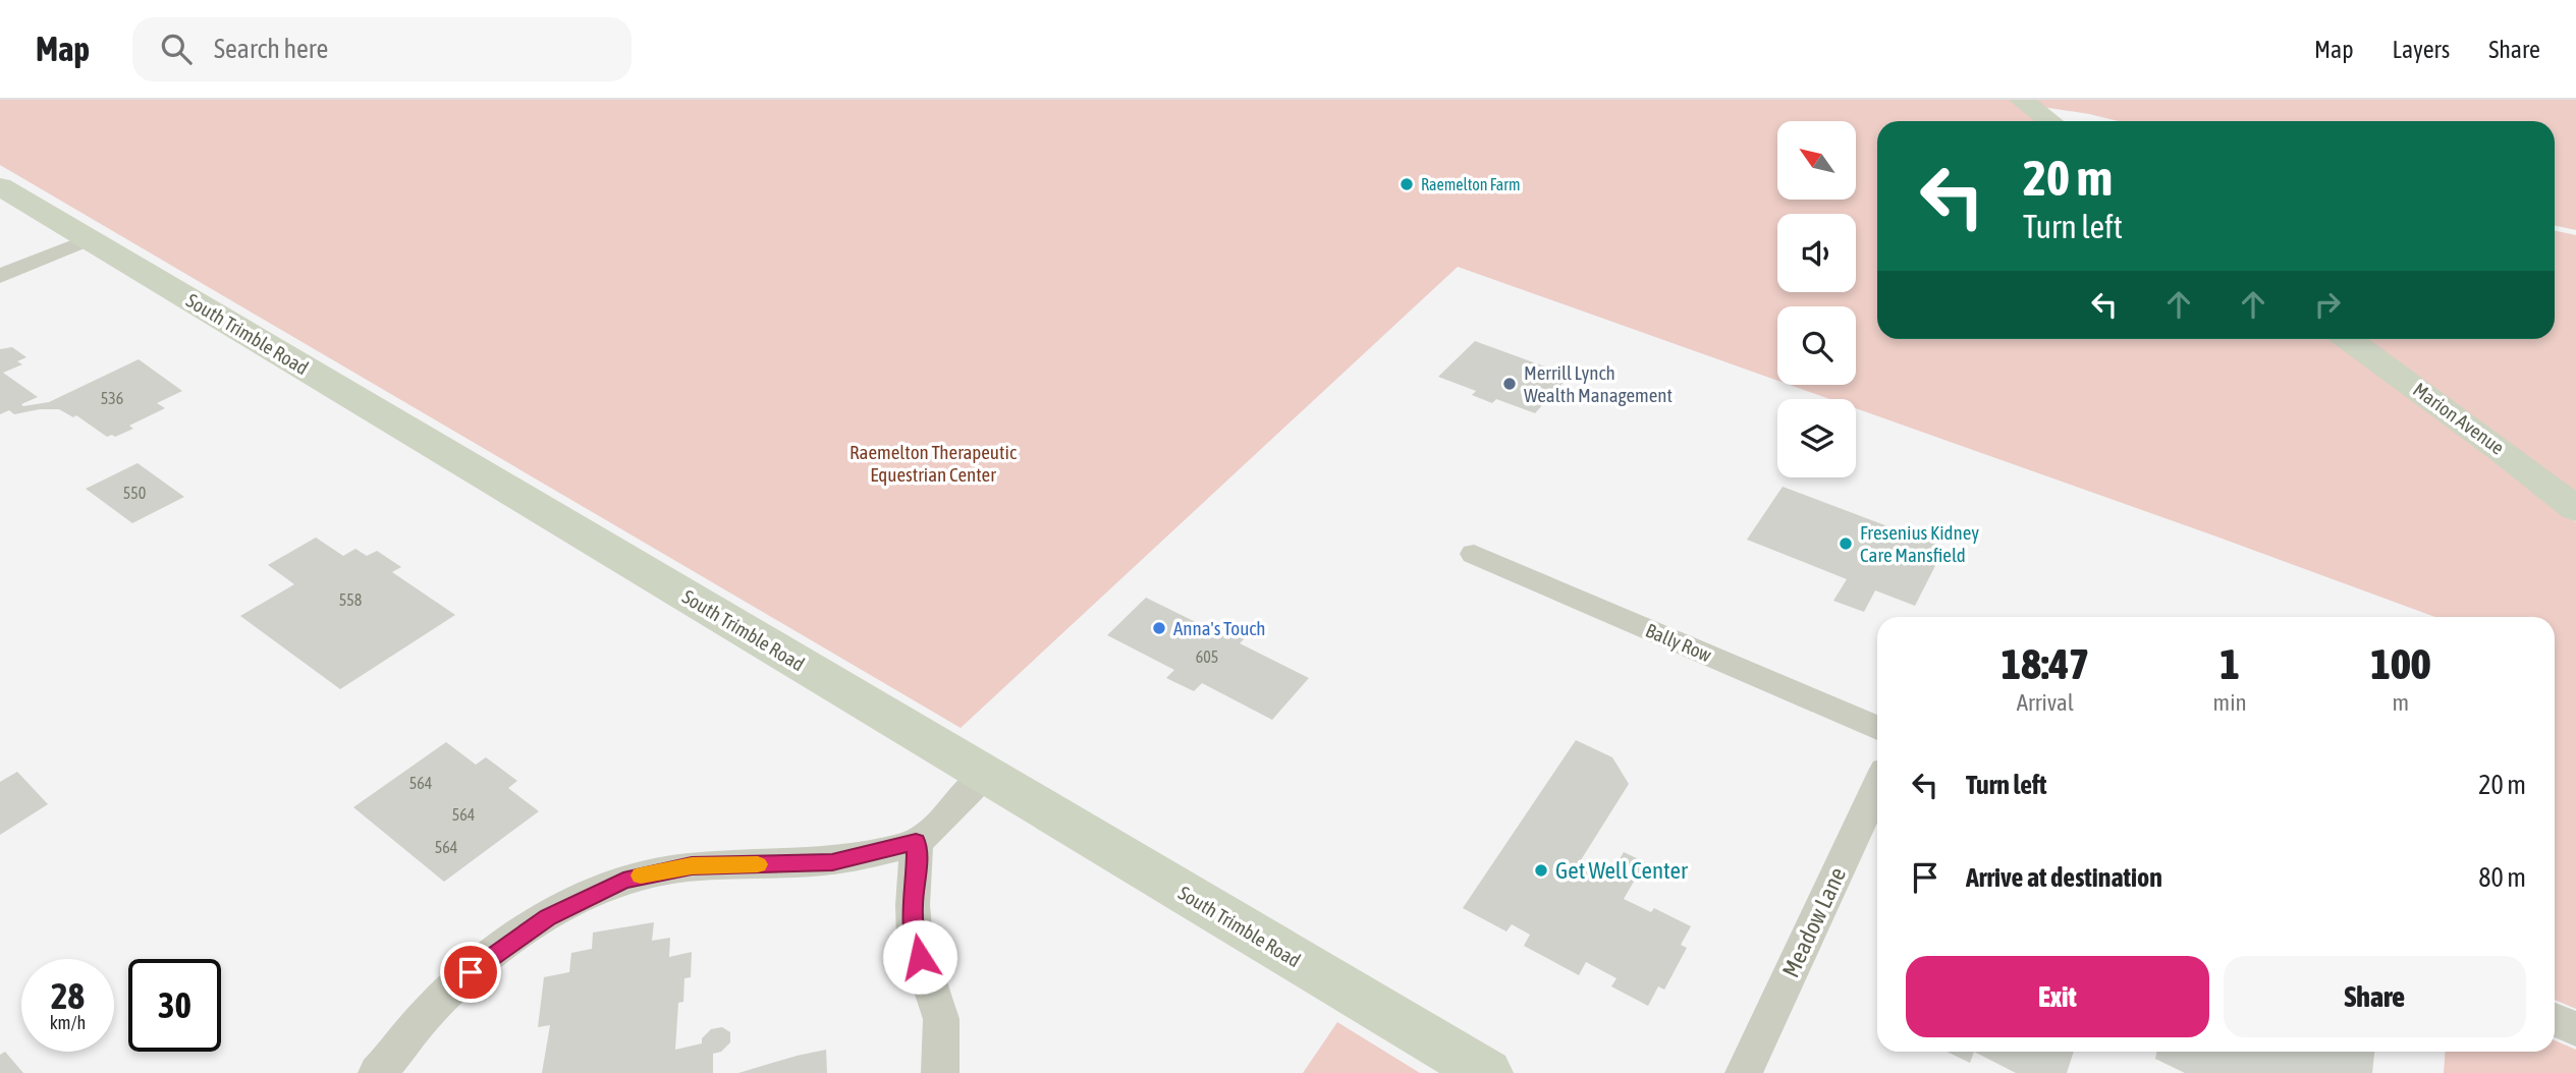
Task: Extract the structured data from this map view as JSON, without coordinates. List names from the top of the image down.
{
  "streets": {
    "main road": ["South Trimble Road", "Marion Avenue"],
    "street": ["Bally Row", "Meadow Lane"]
  },
  "parks": ["Raemelton Therapeutic Equestrian Center"],
  "places": [
    "Raemelton Farm",
    "Merrill Lynch Wealth Management",
    "Fresenius Kidney Care Mansfield",
    "Anna's Touch",
    "Get Well Center"
  ],
  "house_numbers": [
    "536",
    "550",
    "558",
    "605",
    "564",
    "564",
    "564"
  ],
  "north": "top left",
  "page": {
    "header": "Map",
    "search": "Search here",
    "nav": ["Map", "Layers", "Share"],
    "turn": ["20 m", "Turn left"],
    "eta": [
      "18:47",
      "Arrival",
      "1",
      "min",
      "100",
      "m"
    ],
    "list": [
      {
        "name": "Turn left",
        "value": "20 m"
      },
      {
        "name": "Arrive at destination",
        "value": "80 m"
      }
    ],
    "buttons": ["Exit", "Share"],
    "speed": "28 km/h",
    "limit": "30"
  }
}
